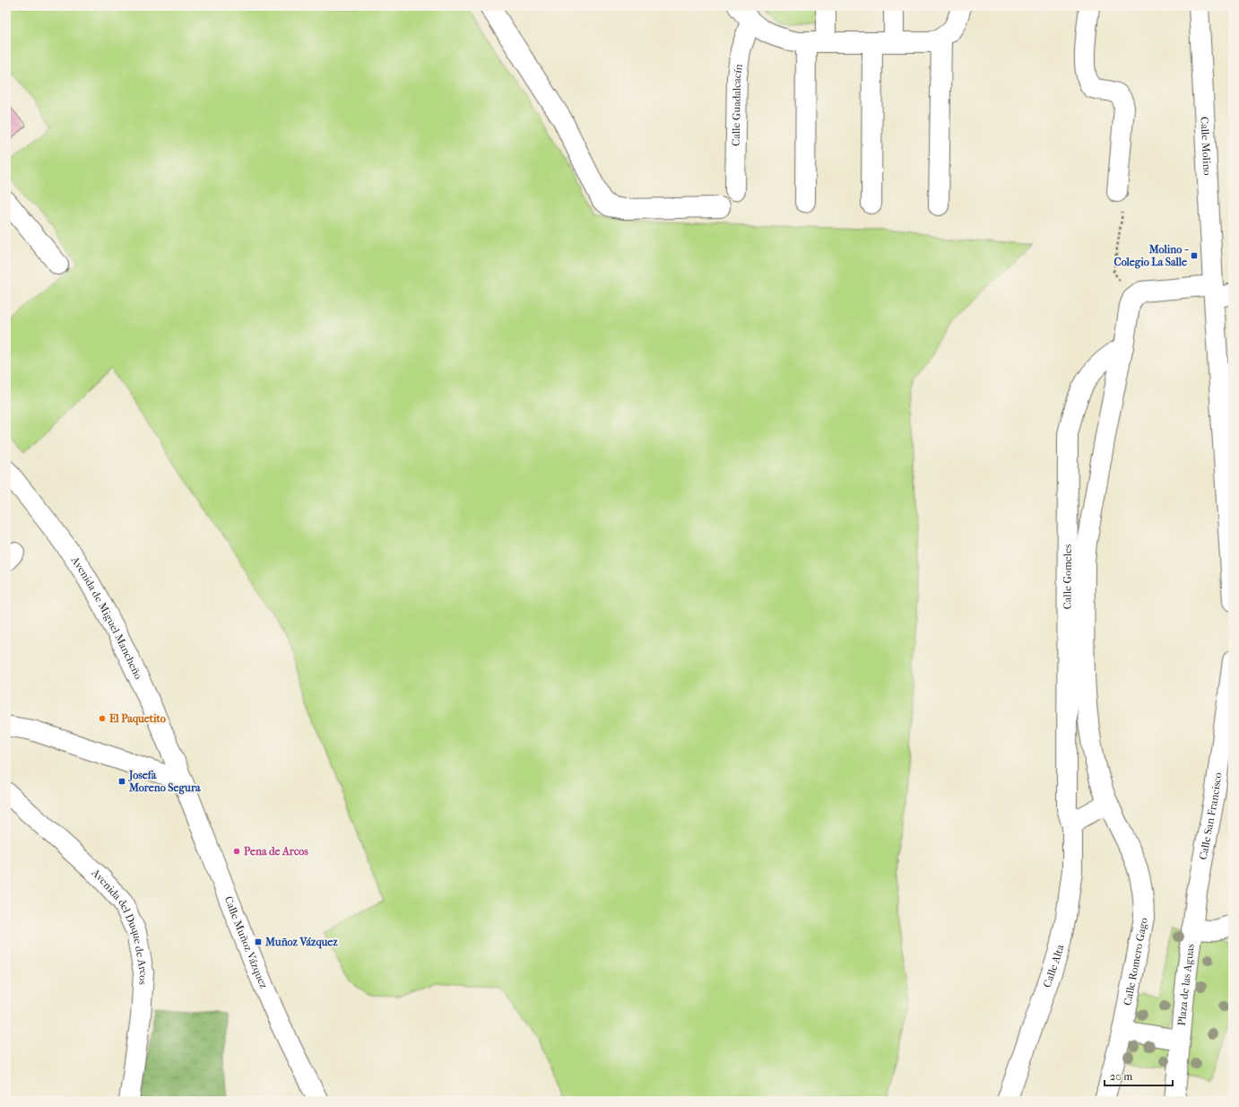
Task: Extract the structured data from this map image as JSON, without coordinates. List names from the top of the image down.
{
  "streets": {
    "street": [
      "Calle Guadalcacín",
      "Calle Molino",
      "Calle Gomeles",
      "Avenida de Miguel Mancheño",
      "Calle San Francisco",
      "Avenida del Duque de Arcos",
      "Calle Muñoz Vázquez",
      "Calle Romero Gago",
      "Calle Alta",
      "Plaza de las Aguas"
    ]
  },
  "crossings": [
    ["Calle Gomeles", "Calle Romero Gago"],
    ["Calle Gomeles", "Calle Alta"],
    ["Avenida de Miguel Mancheño", "Calle Muñoz Vázquez"],
    ["Calle San Francisco", "Plaza de las Aguas"],
    ["Calle Romero Gago", "Plaza de las Aguas"]
  ],
  "places": {
    "transit": ["Molino - Colegio La Salle", "Josefa Moreno Segura", "Muñoz Vázquez"],
    "other": ["El Paquetito", "Pena de Arcos"]
  },
  "scale_bar": "20 m"
}
